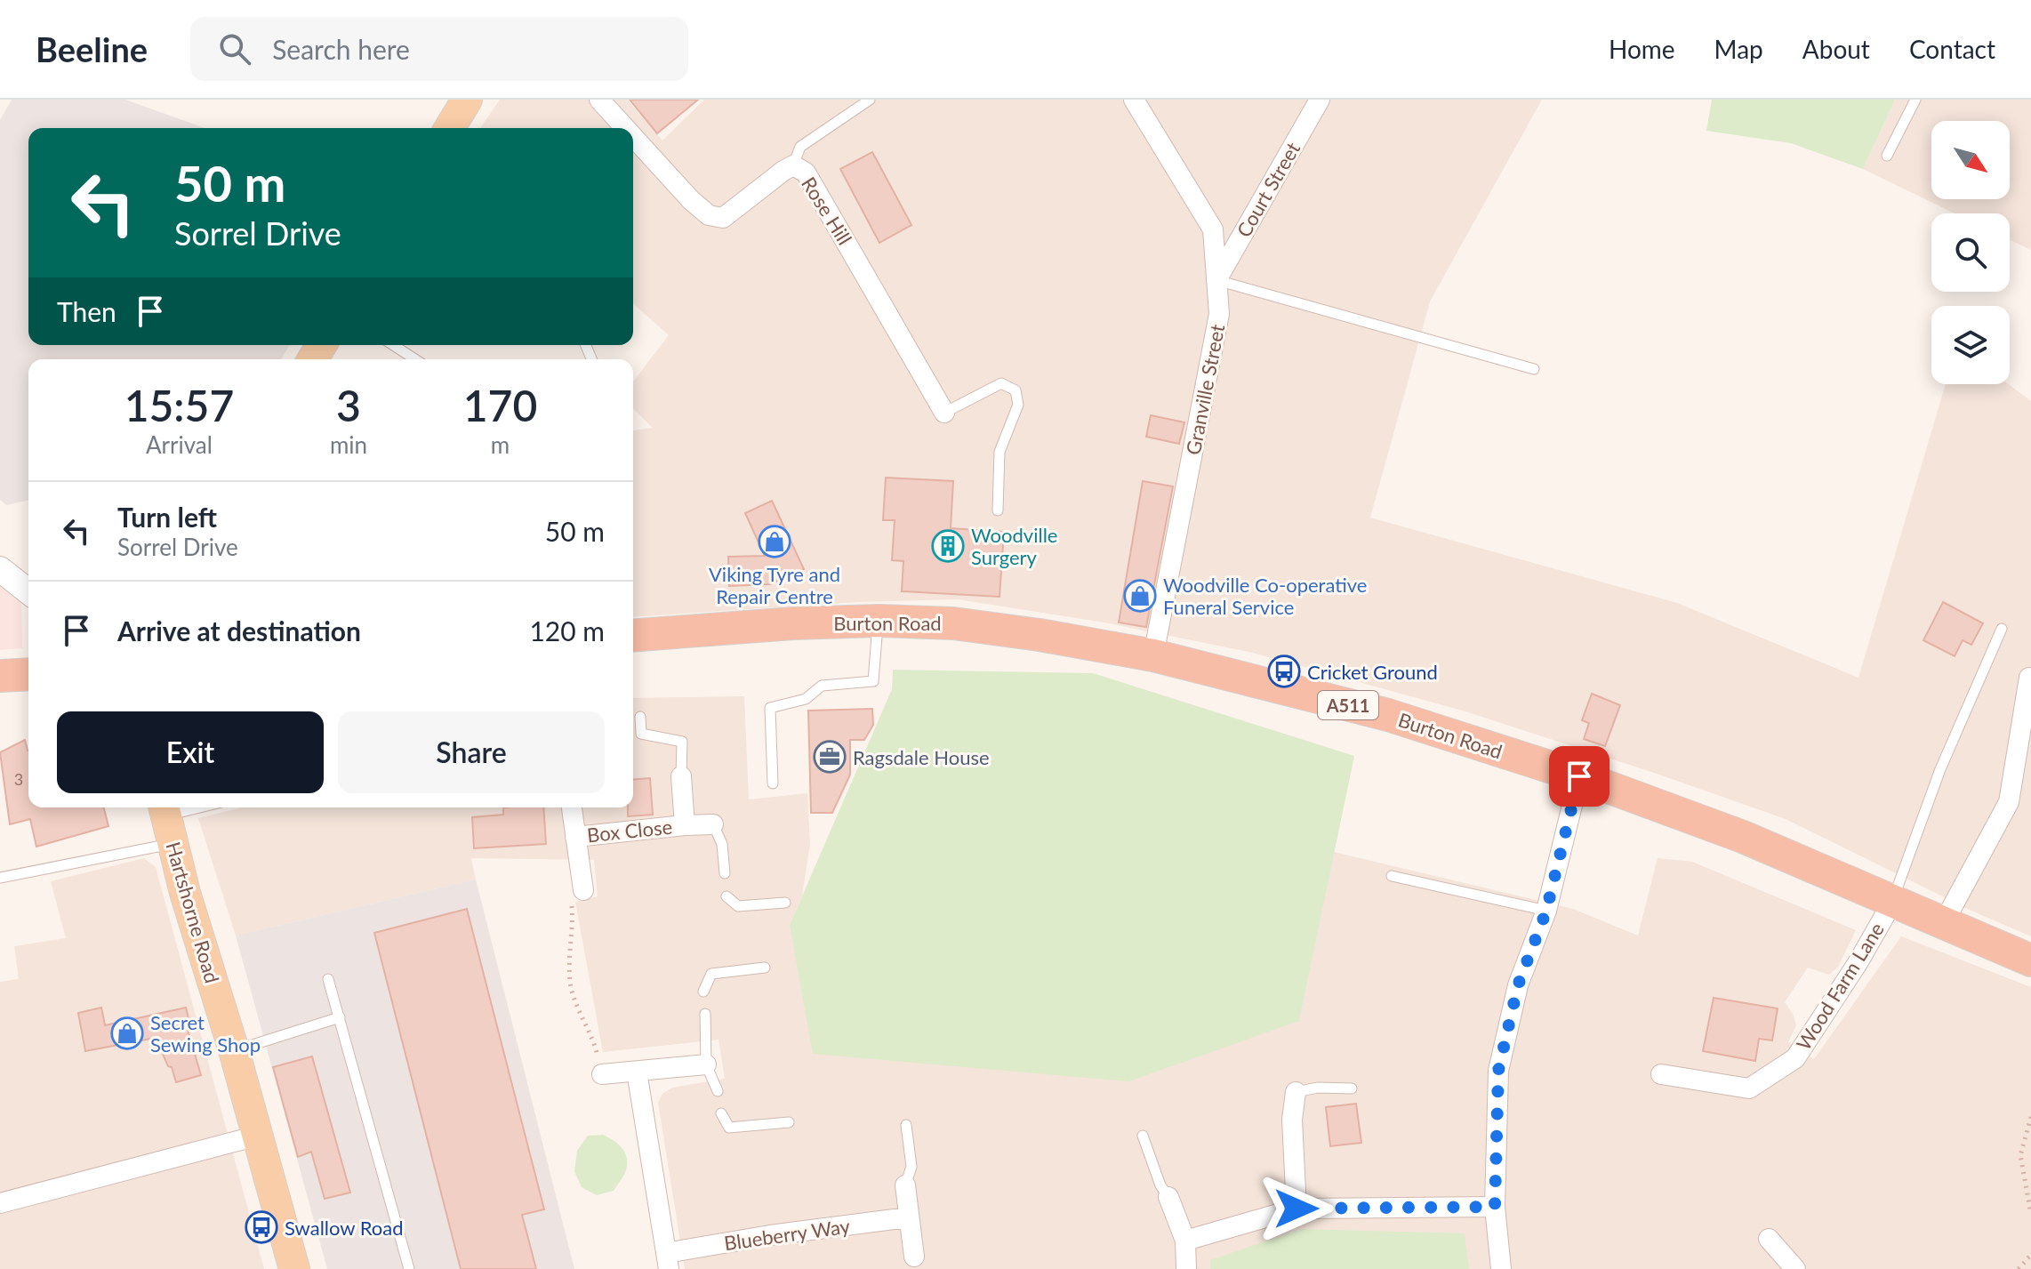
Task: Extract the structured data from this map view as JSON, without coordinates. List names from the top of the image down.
{
  "streets": {
    "highway": ["Burton Road", "A511"],
    "main road": ["Hartshorne Road"],
    "street": [
      "Court Street",
      "Rose Hill",
      "Granville Street",
      "Box Close",
      "Wood Farm Lane",
      "Blueberry Way"
    ]
  },
  "crossings": [
    ["Court Street", "Granville Street"],
    ["Granville Street", "Burton Road"],
    ["Burton Road", "Wood Farm Lane"]
  ],
  "places": {
    "shop": ["Viking Tyre and Repair Centre", "Woodville Co-operative Funeral Service", "Secret Sewing Shop"],
    "building": ["Woodville Surgery"],
    "bus stop": ["Cricket Ground", "Swallow Road"],
    "office": ["Ragsdale House"]
  },
  "house_numbers": ["3"],
  "north": "bottom right",
  "page": {
    "header": "Beeline",
    "search": "Search here",
    "nav": [
      "Home",
      "Map",
      "About",
      "Contact"
    ],
    "turn": ["50 m", "Sorrel Drive"],
    "then": "Then",
    "eta": [
      "15:57",
      "Arrival",
      "3",
      "min",
      "170",
      "m"
    ],
    "list": [
      {
        "name": "Turn left",
        "note": "Sorrel Drive",
        "value": "50 m"
      },
      {
        "name": "Arrive at destination",
        "value": "120 m"
      }
    ],
    "buttons": ["Exit", "Share"]
  }
}
